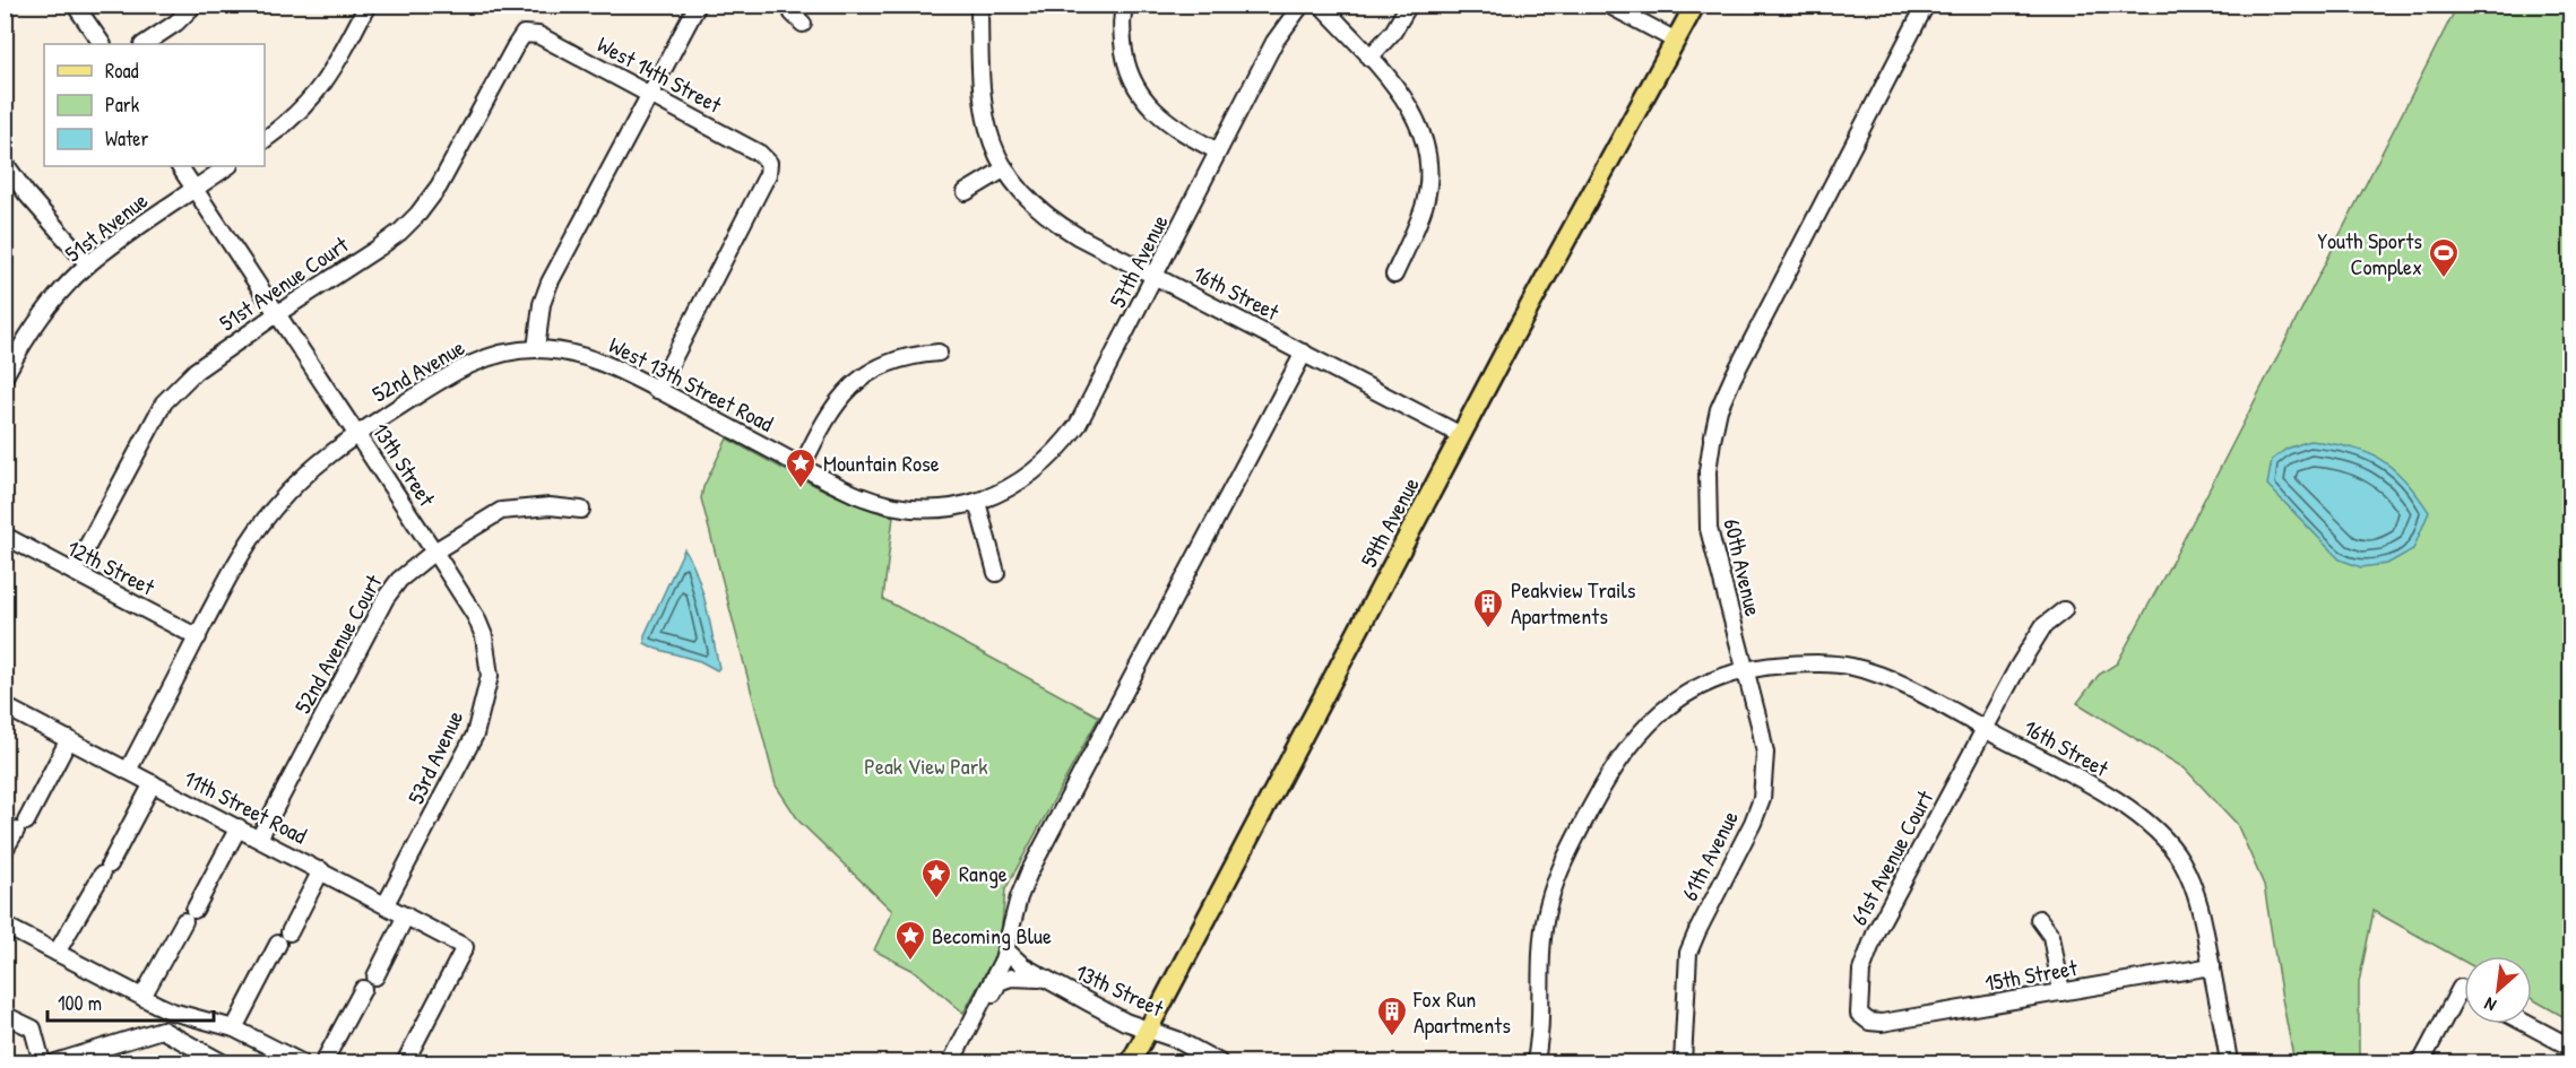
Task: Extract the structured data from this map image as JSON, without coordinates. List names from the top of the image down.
{
  "streets": {
    "main road": ["59th Avenue"],
    "street": [
      "West 14th Street",
      "51st Avenue",
      "57th Avenue",
      "51st Avenue Court",
      "16th Street",
      "52nd Avenue",
      "West 13th Street Road",
      "13th Street",
      "12th Street",
      "60th Avenue",
      "52nd Avenue Court",
      "53rd Avenue",
      "11th Street Road",
      "61th Avenue",
      "61st Avenue Court",
      "15th Street"
    ]
  },
  "crossings": [
    ["West 14th Street", "51st Avenue Court"],
    ["West 14th Street", "West 13th Street Road"],
    ["51st Avenue", "13th Street"],
    ["57th Avenue", "16th Street"],
    ["57th Avenue", "West 13th Street Road"],
    ["51st Avenue Court", "13th Street"],
    ["51st Avenue Court", "12th Street"],
    ["16th Street", "59th Avenue"],
    ["16th Street", "60th Avenue"],
    ["16th Street", "61th Avenue"],
    ["16th Street", "61st Avenue Court"],
    ["16th Street", "15th Street"],
    ["52nd Avenue", "West 13th Street Road"],
    ["52nd Avenue", "13th Street"],
    ["52nd Avenue", "12th Street"],
    ["52nd Avenue", "11th Street Road"],
    ["13th Street", "59th Avenue"],
    ["13th Street", "52nd Avenue Court"],
    ["13th Street", "53rd Avenue"],
    ["60th Avenue", "61th Avenue"],
    ["52nd Avenue Court", "53rd Avenue"],
    ["52nd Avenue Court", "11th Street Road"],
    ["53rd Avenue", "11th Street Road"],
    ["61st Avenue Court", "15th Street"]
  ],
  "parks": ["Peak View Park"],
  "places": {
    "sports": ["Youth Sports Complex"],
    "place": ["Mountain Rose", "Range", "Becoming Blue"],
    "building": ["Peakview Trails Apartments", "Fox Run Apartments"]
  },
  "legend": ["Road", "Park", "Water"],
  "scale_bar": "100 m",
  "north": "bottom left"
}
